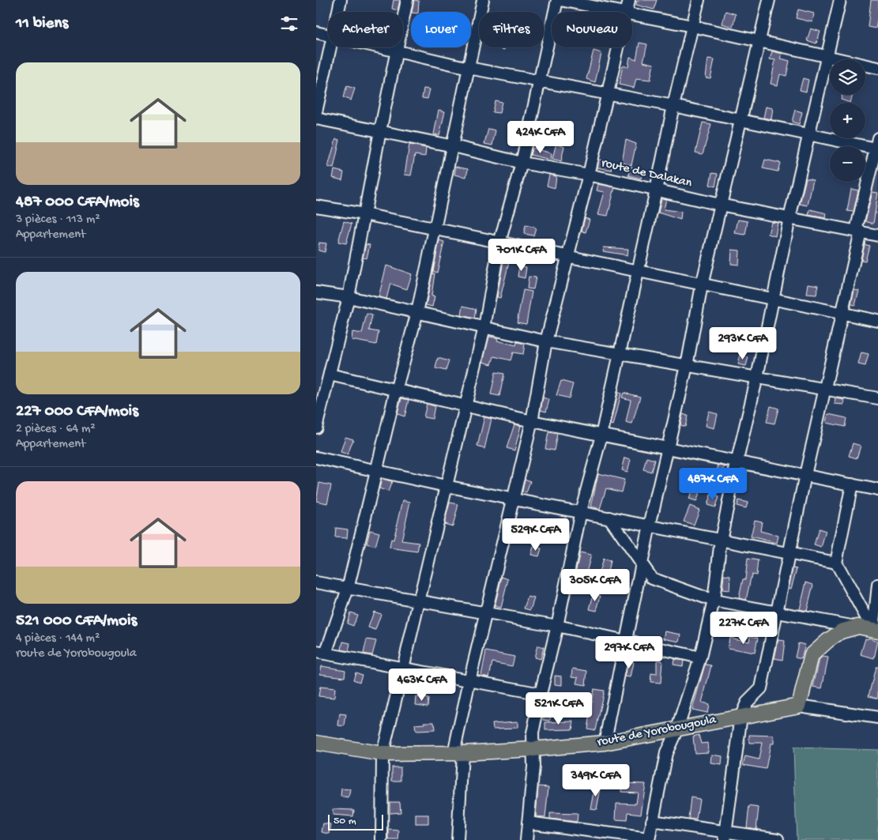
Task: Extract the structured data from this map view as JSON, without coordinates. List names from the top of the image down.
{
  "streets": {
    "main road": ["route de Yorobougoula"],
    "street": ["route de Dalakan"]
  },
  "scale_bar": "50 m",
  "page": {
    "heading": "11 biens",
    "chip": [
      "Acheter",
      "Louer",
      "Filtres",
      "Nouveau"
    ],
    "list": [
      {
        "name": "487 000 CFA/mois",
        "note": "3 pièces · 113 m² · Appartement"
      },
      {
        "name": "227 000 CFA/mois",
        "note": "2 pièces · 64 m² · Appartement"
      },
      {
        "name": "521 000 CFA/mois",
        "note": "4 pièces · 144 m² · route de Yorobougoula"
      }
    ],
    "map_buttons": ["+", "−"],
    "price": [
      "424K CFA",
      "701K CFA",
      "293K CFA",
      "487K CFA",
      "529K CFA",
      "305K CFA",
      "227K CFA",
      "297K CFA",
      "463K CFA",
      "521K CFA",
      "349K CFA"
    ],
    "scale": "50 m"
  }
}
